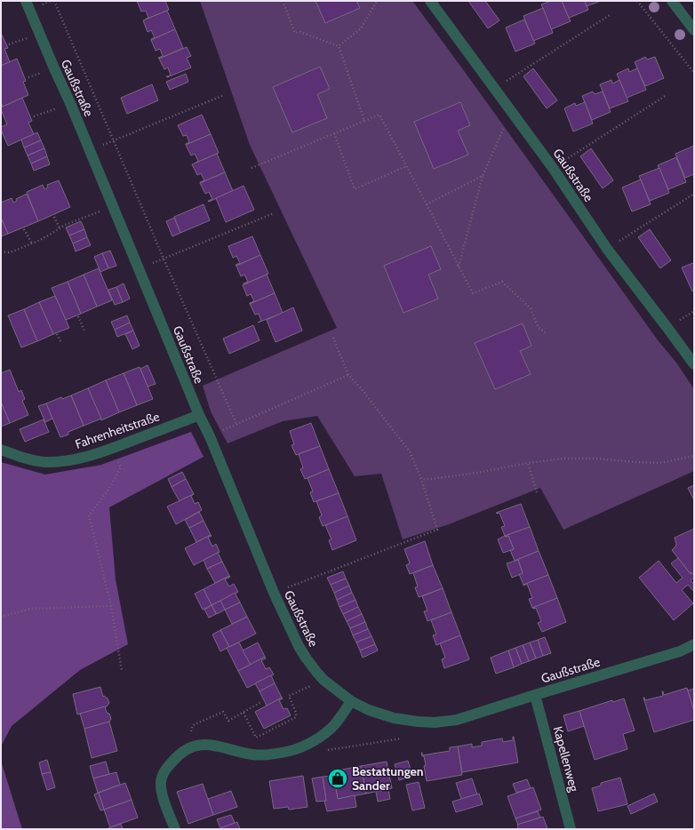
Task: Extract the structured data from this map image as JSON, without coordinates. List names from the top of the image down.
{
  "streets": {
    "street": ["Gaußstraße", "Fahrenheitstraße", "Kapellenweg"]
  },
  "crossings": [
    ["Gaußstraße", "Fahrenheitstraße"],
    ["Gaußstraße", "Kapellenweg"]
  ],
  "places": {
    "shop": ["Bestattungen Sander"]
  }
}
